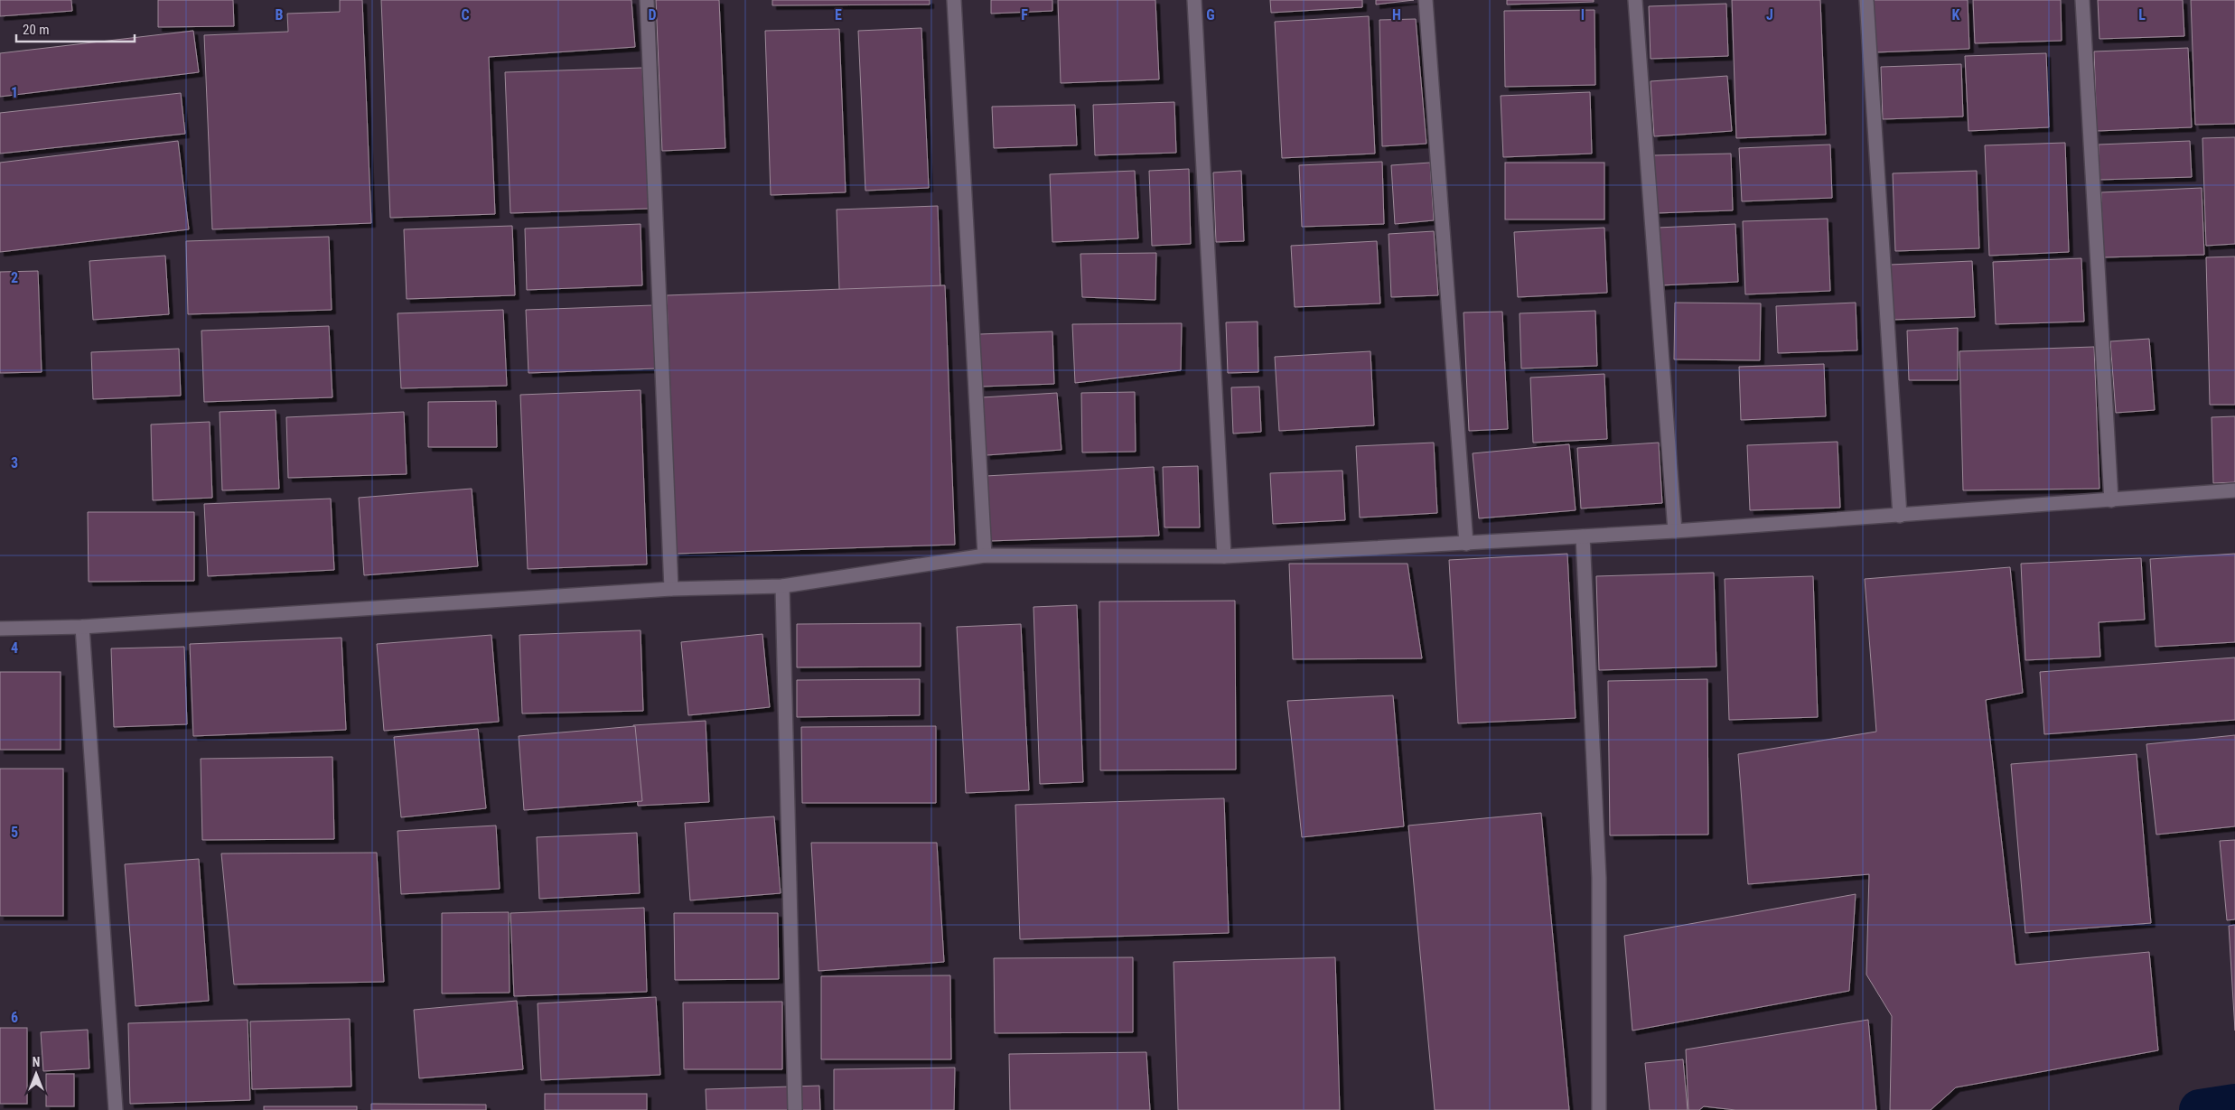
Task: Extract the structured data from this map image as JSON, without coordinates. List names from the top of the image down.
{
  "scale_bar": "20 m",
  "north": "top",
  "grid": {
    "columns": [
      "B",
      "C",
      "D",
      "E",
      "F",
      "G",
      "H",
      "I",
      "J",
      "K",
      "L"
    ],
    "rows": [
      "1",
      "2",
      "3",
      "4",
      "5",
      "6"
    ]
  }
}
